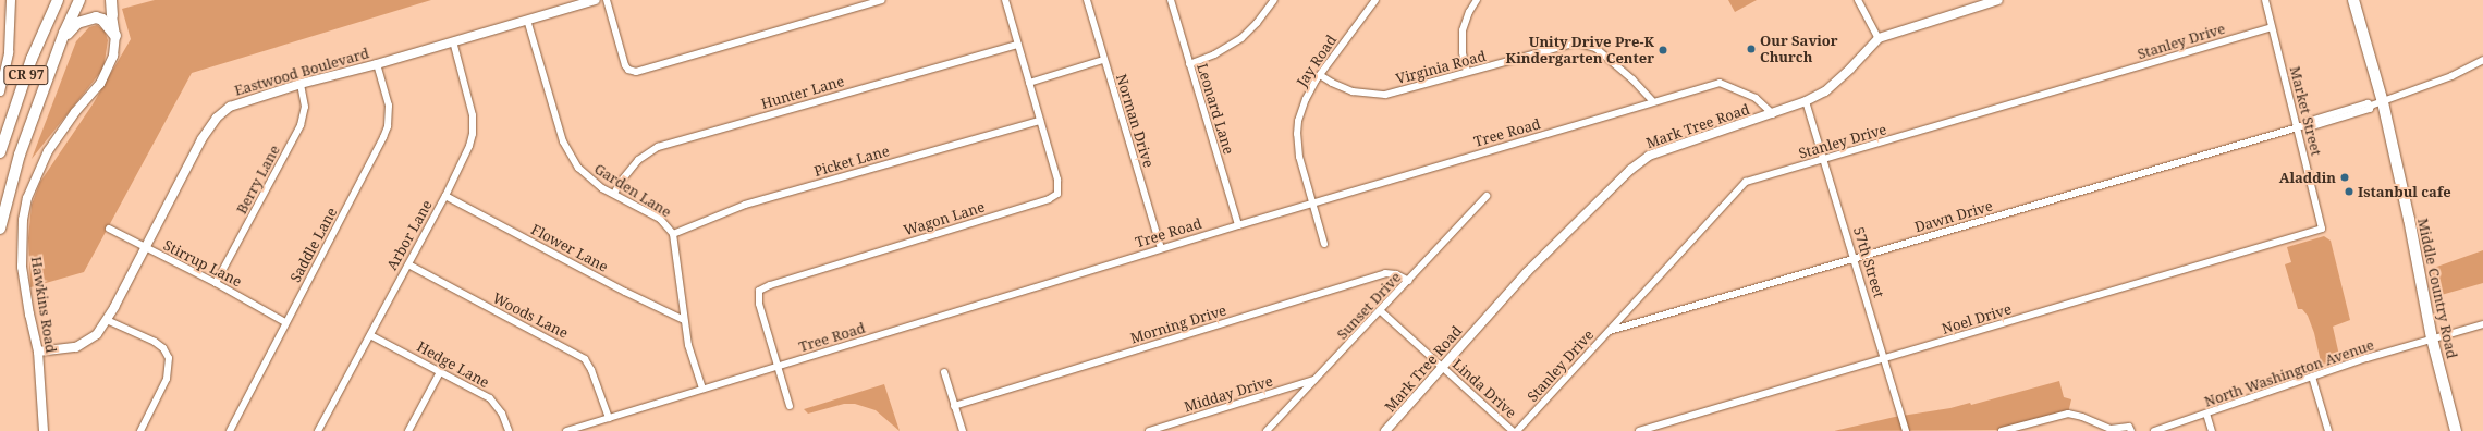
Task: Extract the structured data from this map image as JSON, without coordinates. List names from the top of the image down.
{
  "streets": {
    "main road": ["CR 97", "Middle Country Road"],
    "street": [
      "Stanley Drive",
      "Jay Road",
      "Virginia Road",
      "Eastwood Boulevard",
      "Hunter Lane",
      "Leonard Lane",
      "Market Street",
      "Norman Drive",
      "Mark Tree Road",
      "Tree Road",
      "Picket Lane",
      "Berry Lane",
      "Garden Lane",
      "Dawn Drive",
      "Wagon Lane",
      "Arbor Lane",
      "Saddle Lane",
      "Flower Lane",
      "57th Street",
      "Stirrup Lane",
      "Hawkins Road",
      "Sunset Drive",
      "Woods Lane",
      "Noel Drive",
      "Morning Drive",
      "Hedge Lane",
      "North Washington Avenue",
      "Linda Drive",
      "Midday Drive"
    ]
  },
  "crossings": [
    ["Stanley Drive", "Market Street"],
    ["Stanley Drive", "Dawn Drive"],
    ["Stanley Drive", "57th Street"],
    ["Jay Road", "Virginia Road"],
    ["Jay Road", "Tree Road"],
    ["Virginia Road", "Tree Road"],
    ["Eastwood Boulevard", "Berry Lane"],
    ["Eastwood Boulevard", "Garden Lane"],
    ["Eastwood Boulevard", "Arbor Lane"],
    ["Eastwood Boulevard", "Saddle Lane"],
    ["Eastwood Boulevard", "Stirrup Lane"],
    ["Eastwood Boulevard", "Hawkins Road"],
    ["Hunter Lane", "Garden Lane"],
    ["Hunter Lane", "Wagon Lane"],
    ["Leonard Lane", "Tree Road"],
    ["Market Street", "Dawn Drive"],
    ["Market Street", "Noel Drive"],
    ["Norman Drive", "Tree Road"],
    ["Mark Tree Road", "Tree Road"],
    ["Mark Tree Road", "57th Street"],
    ["Mark Tree Road", "Linda Drive"],
    ["Tree Road", "Garden Lane"],
    ["Tree Road", "Wagon Lane"],
    ["Tree Road", "Woods Lane"],
    ["Picket Lane", "Garden Lane"],
    ["Picket Lane", "Wagon Lane"],
    ["Berry Lane", "Stirrup Lane"],
    ["Garden Lane", "Flower Lane"],
    ["Dawn Drive", "57th Street"],
    ["Dawn Drive", "Middle Country Road"],
    ["Arbor Lane", "Flower Lane"],
    ["Arbor Lane", "Woods Lane"],
    ["Arbor Lane", "Hedge Lane"],
    ["Saddle Lane", "Stirrup Lane"],
    ["57th Street", "Noel Drive"],
    ["Middle Country Road", "North Washington Avenue"],
    ["Sunset Drive", "Morning Drive"],
    ["Sunset Drive", "Linda Drive"],
    ["Sunset Drive", "Midday Drive"]
  ],
  "places": [
    "Our Savior Church",
    "Unity Drive Pre-K Kindergarten Center",
    "Aladdin",
    "Istanbul cafe"
  ]
}
